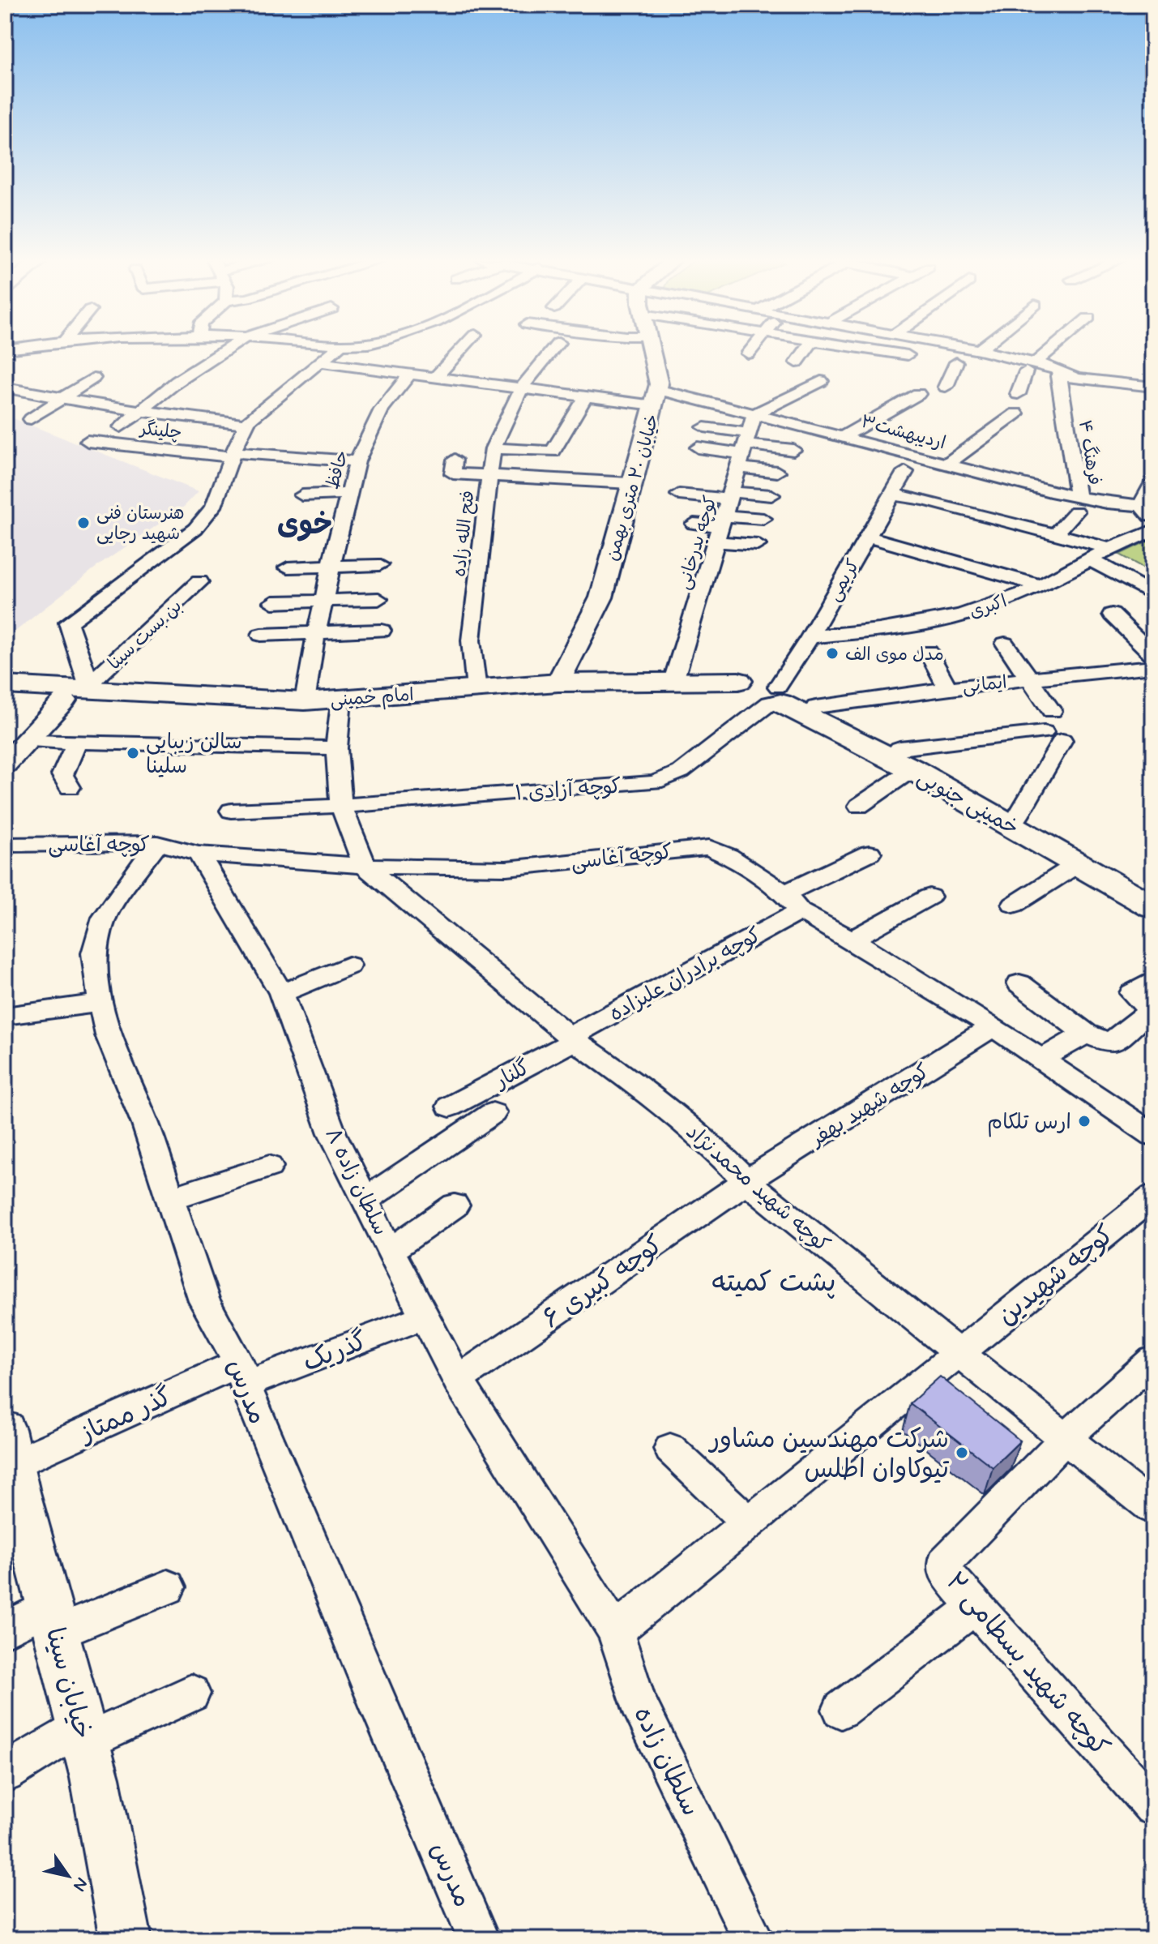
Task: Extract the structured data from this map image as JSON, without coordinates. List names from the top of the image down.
{
  "streets": {
    "main road": ["امام خمینی", "خمینی جنوبی"],
    "street": [
      "چلینگر",
      "اردیبهشت۳",
      "فرهنگ ۴",
      "حافظ",
      "خیابان ۲۰ متری بهمن",
      "فتح الله زاده",
      "کوچه بدرخانی",
      "کریمی",
      "اکبری",
      "بن بست سینا",
      "ایمانی",
      "کوچه آزادی ۱",
      "کوچه آغاسی",
      "کوچه برادران علیزاده",
      "گلنار",
      "کوچه شهید بهفر",
      "سلطان زاده ۸",
      "کوچه شهید محمدنژاد",
      "کوچه شهیدین",
      "کوچه کبیری ۶",
      "گذریک",
      "مدرس",
      "گذر ممتاز",
      "کوچه شهید بسطامی ۲",
      "خیابان سینا",
      "سلطان زاده"
    ]
  },
  "crossings": [
    ["چلینگر", "حافظ"],
    ["اردیبهشت۳", "فرهنگ ۴"],
    ["اردیبهشت۳", "حافظ"],
    ["اردیبهشت۳", "خیابان ۲۰ متری بهمن"],
    ["اردیبهشت۳", "فتح الله زاده"],
    ["اردیبهشت۳", "کوچه بدرخانی"],
    ["حافظ", "امام خمینی"],
    ["خیابان ۲۰ متری بهمن", "امام خمینی"],
    ["فتح الله زاده", "امام خمینی"],
    ["کوچه بدرخانی", "امام خمینی"],
    ["کریمی", "اکبری"],
    ["کریمی", "کوچه آزادی ۱"],
    ["کریمی", "خمینی جنوبی"],
    ["بن بست سینا", "امام خمینی"],
    ["ایمانی", "خمینی جنوبی"],
    ["کوچه آزادی ۱", "خمینی جنوبی"],
    ["کوچه آغاسی", "کوچه برادران علیزاده"],
    ["کوچه آغاسی", "کوچه شهید بهفر"],
    ["کوچه آغاسی", "سلطان زاده ۸"],
    ["کوچه آغاسی", "کوچه شهید محمدنژاد"],
    ["کوچه آغاسی", "مدرس"],
    ["کوچه برادران علیزاده", "گلنار"],
    ["کوچه برادران علیزاده", "کوچه شهید محمدنژاد"],
    ["گلنار", "کوچه شهید محمدنژاد"],
    ["کوچه شهید بهفر", "کوچه شهید محمدنژاد"],
    ["کوچه شهید بهفر", "کوچه کبیری ۶"],
    ["سلطان زاده ۸", "کوچه کبیری ۶"],
    ["سلطان زاده ۸", "گذریک"],
    ["سلطان زاده ۸", "سلطان زاده"],
    ["کوچه شهید محمدنژاد", "کوچه شهیدین"],
    ["کوچه شهید محمدنژاد", "کوچه کبیری ۶"],
    ["کوچه شهید محمدنژاد", "کوچه شهید بسطامی ۲"],
    ["کوچه شهیدین", "سلطان زاده"],
    ["گذریک", "مدرس"],
    ["گذریک", "گذر ممتاز"],
    ["مدرس", "گذر ممتاز"],
    ["گذر ممتاز", "خیابان سینا"]
  ],
  "districts": ["خوی", "پشت کمیته"],
  "places": [
    "هنرستان فنی شهید رجایی",
    "مدل موی الف",
    "سالن زیبایی سلینا",
    "ارس تلکام",
    "شرکت مهندسین مشاور تیوکاوان اطلس"
  ],
  "north": "bottom right"
}
